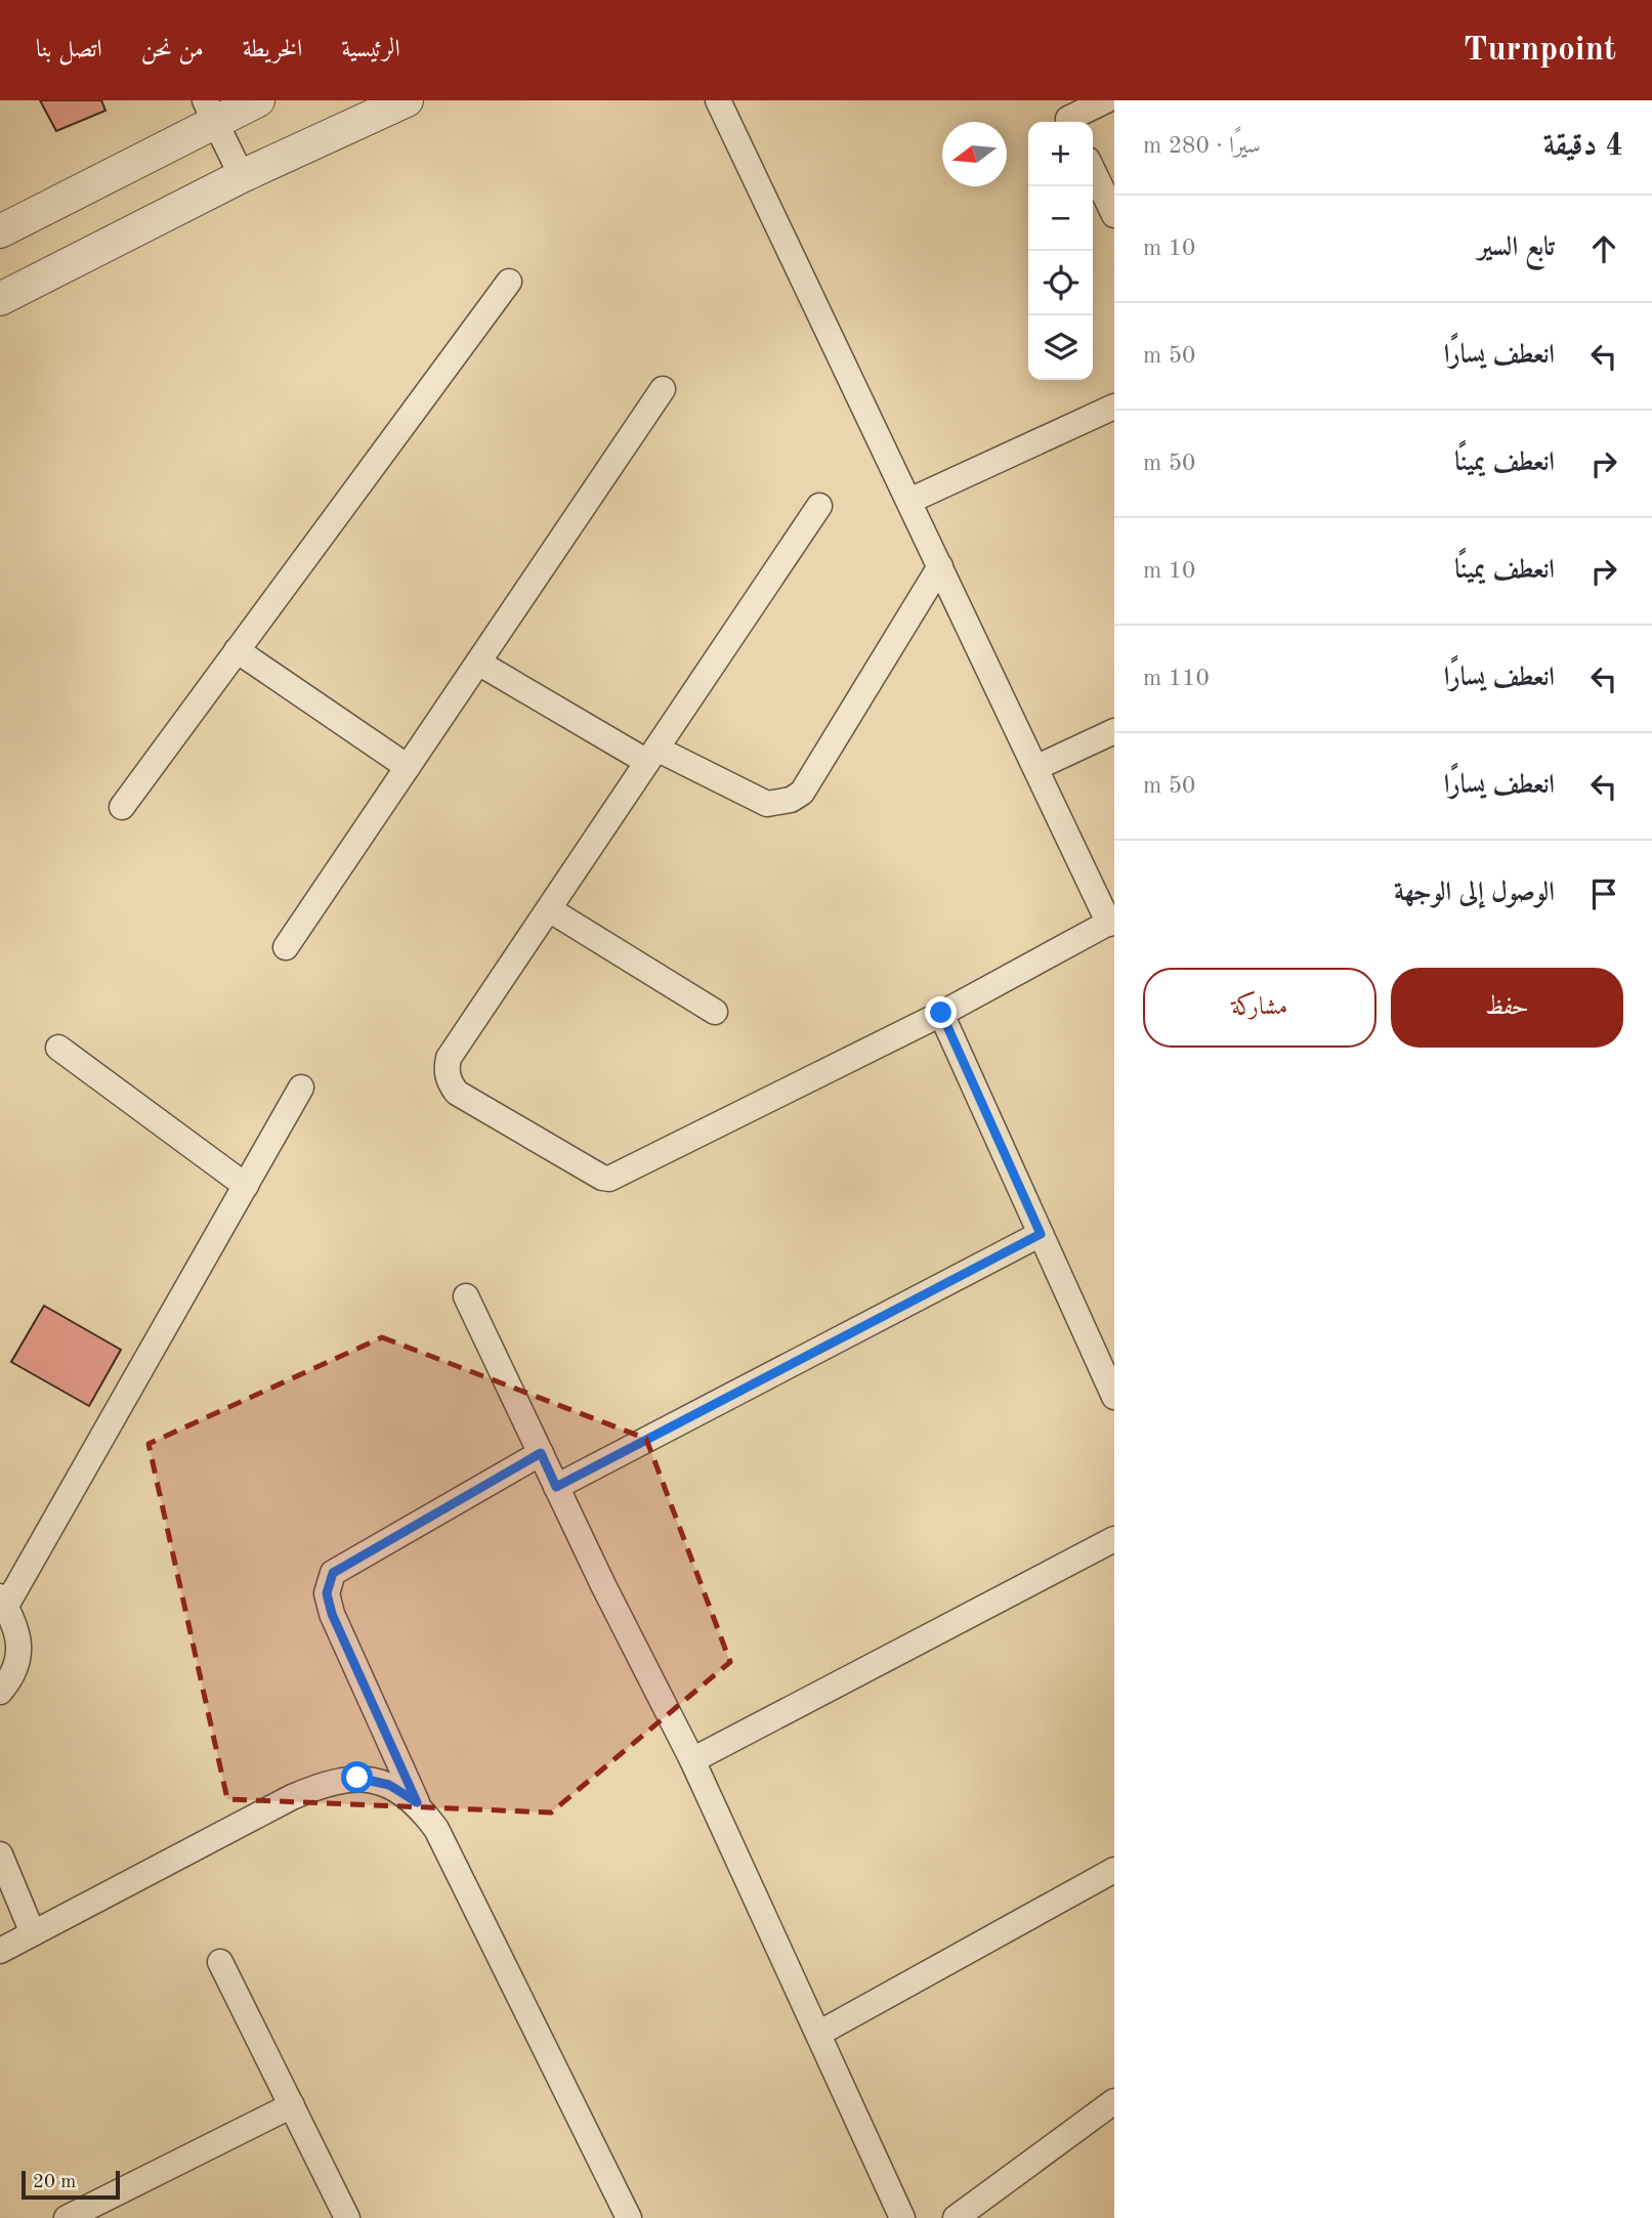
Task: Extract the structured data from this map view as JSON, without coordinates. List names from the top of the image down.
{
  "scale_bar": "20 m",
  "north": "left",
  "page": {
    "header": "Turnpoint",
    "nav": [
      "الرئيسية",
      "الخريطة",
      "من نحن",
      "اتصل بنا"
    ],
    "heading": ["4 دقيقة", "سيرًا · 280 m"],
    "map_buttons": ["+", "−"],
    "list": [
      ["تابع السير", "10 m"],
      ["انعطف يسارًا", "50 m"],
      ["انعطف يمينًا", "50 m"],
      ["انعطف يمينًا", "10 m"],
      ["انعطف يسارًا", "110 m"],
      ["انعطف يسارًا", "50 m"],
      "الوصول إلى الوجهة"
    ],
    "buttons": ["حفظ", "مشاركة"],
    "scale": "20 m"
  }
}
